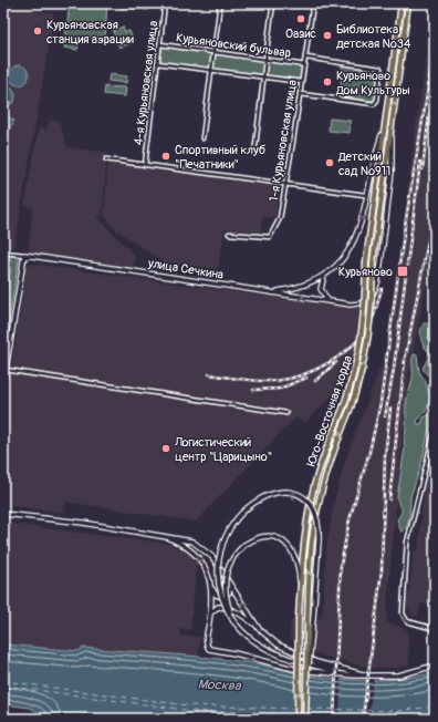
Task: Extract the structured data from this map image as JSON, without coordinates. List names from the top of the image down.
{
  "streets": {
    "main road": ["Юго-Восточная хорда"],
    "street": [
      "Курьяновский бульвар",
      "4-я Курьяновская улица",
      "1-я Курьяновская улица",
      "улица Сечкина"
    ]
  },
  "crossings": [
    ["Курьяновский бульвар", "4-я Курьяновская улица"],
    ["Курьяновский бульвар", "1-я Курьяновская улица"],
    ["улица Сечкина", "Юго-Восточная хорда"]
  ],
  "water": ["Москва"],
  "places": {
    "other": [
      "Оазис",
      "Курьяновская станция аэрации",
      "Библиотека детская №34",
      "Курьяново Дом Культуры",
      "Спортивный клуб \"Печатники\"",
      "Детский сад №911",
      "Логистический центр \"Царицыно\""
    ],
    "transit": ["Курьяново"]
  }
}
